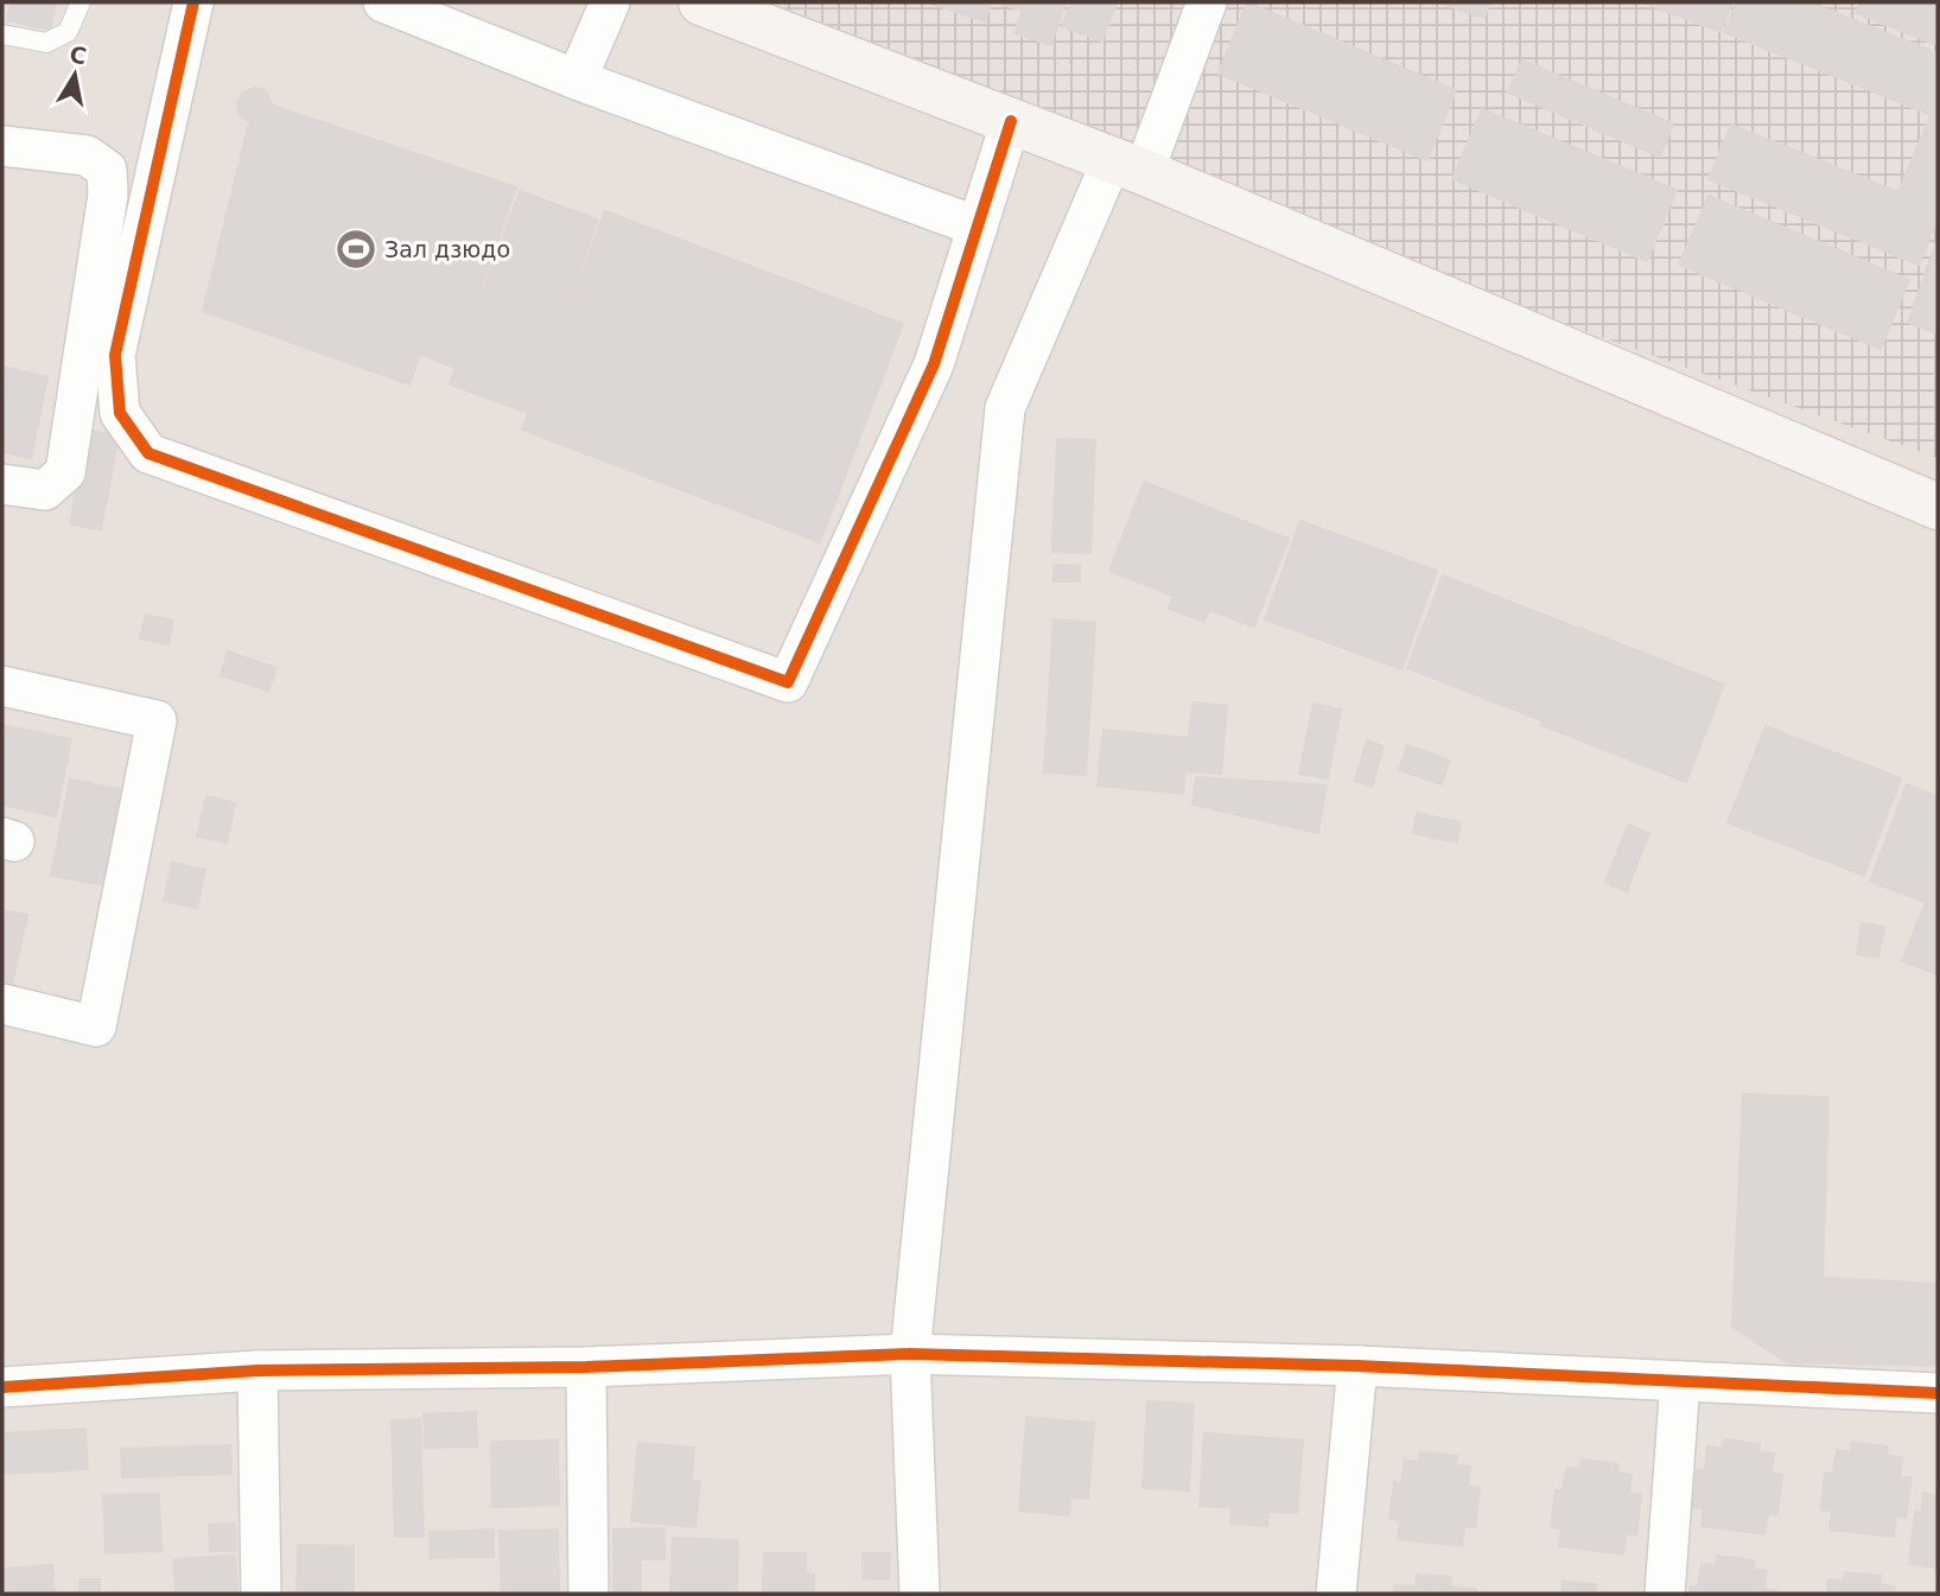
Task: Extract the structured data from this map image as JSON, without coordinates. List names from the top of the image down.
{
  "places": {
    "sports": ["Зал дзюдо"]
  },
  "north": "top"
}
